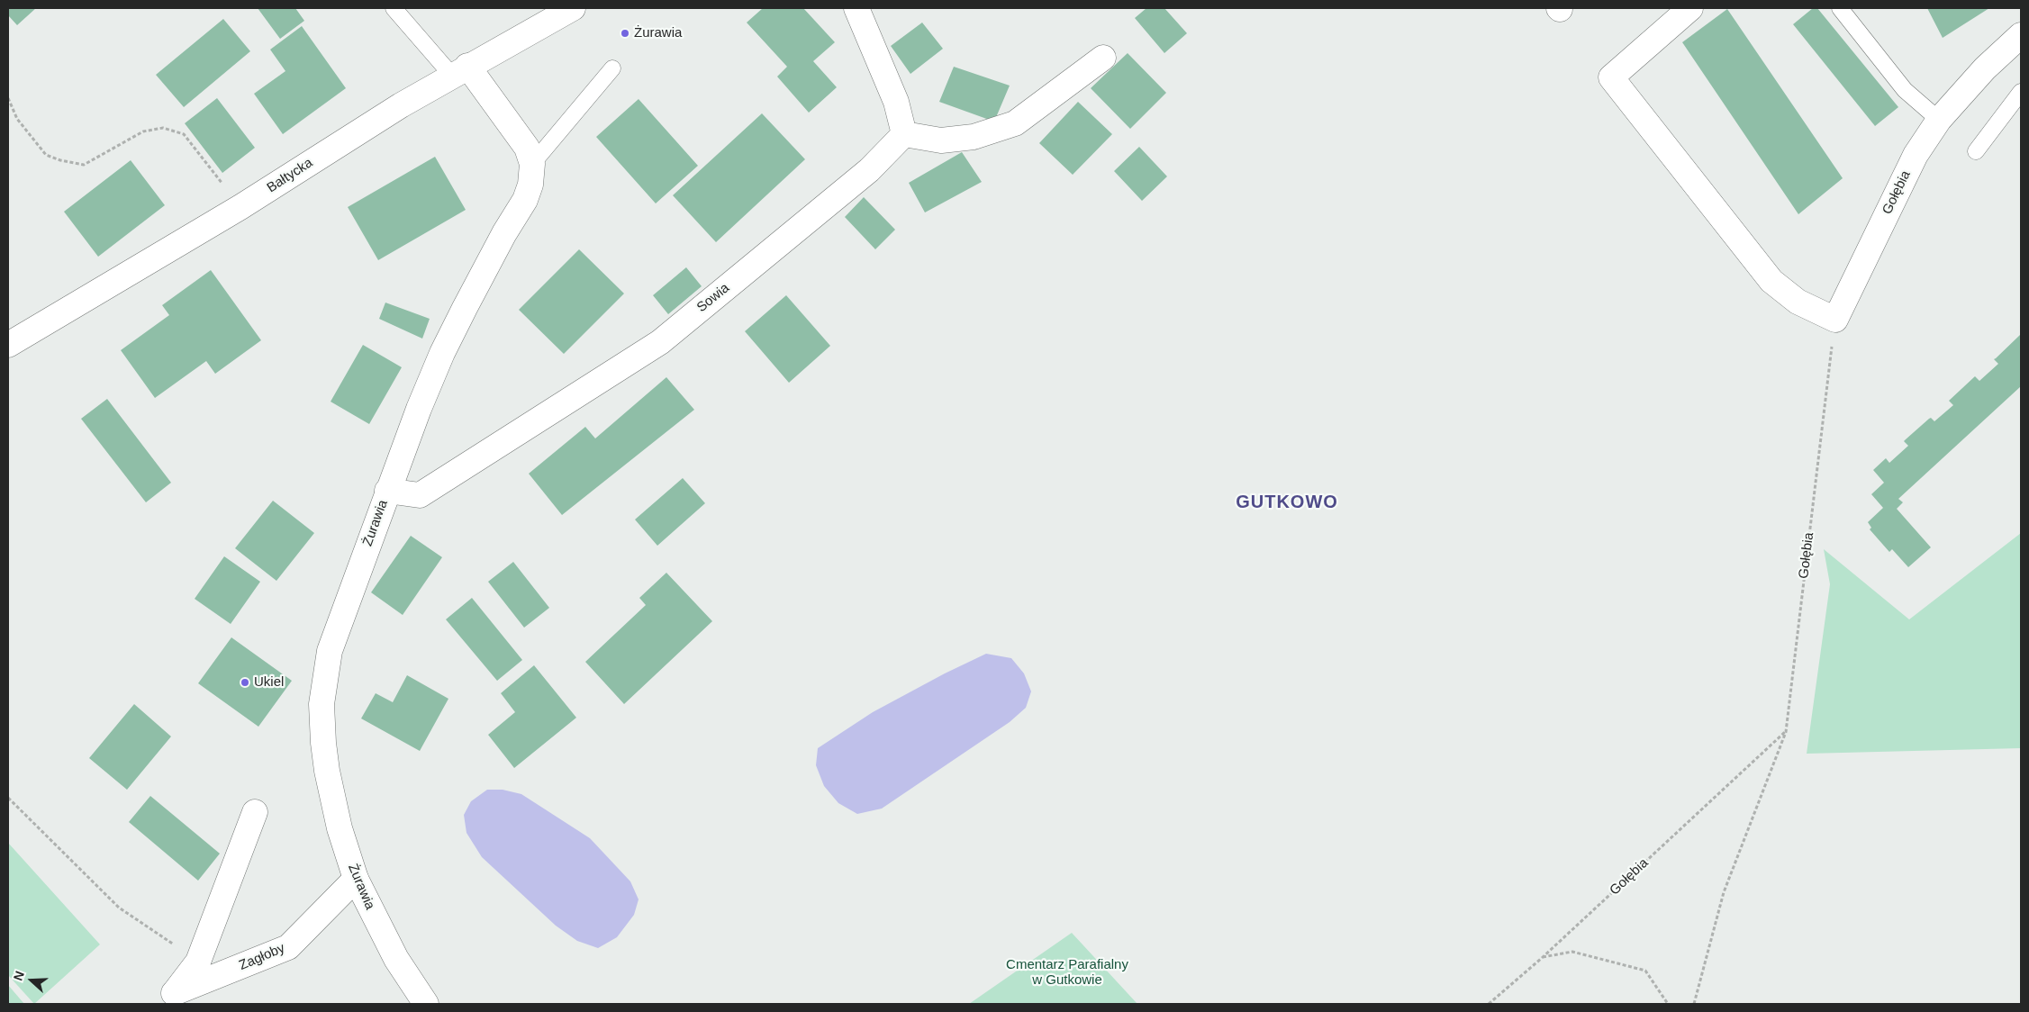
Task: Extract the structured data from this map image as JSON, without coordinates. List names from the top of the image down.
{
  "streets": {
    "street": [
      "Bałtycka",
      "Gołębia",
      "Sowia",
      "Żurawia",
      "Zagłoby"
    ]
  },
  "crossings": [
    ["Bałtycka", "Żurawia"],
    ["Sowia", "Żurawia"],
    ["Żurawia", "Zagłoby"]
  ],
  "districts": ["GUTKOWO"],
  "parks": ["Cmentarz Parafialny w Gutkowie"],
  "places": ["Żurawia", "Ukiel"],
  "north": "left"
}
